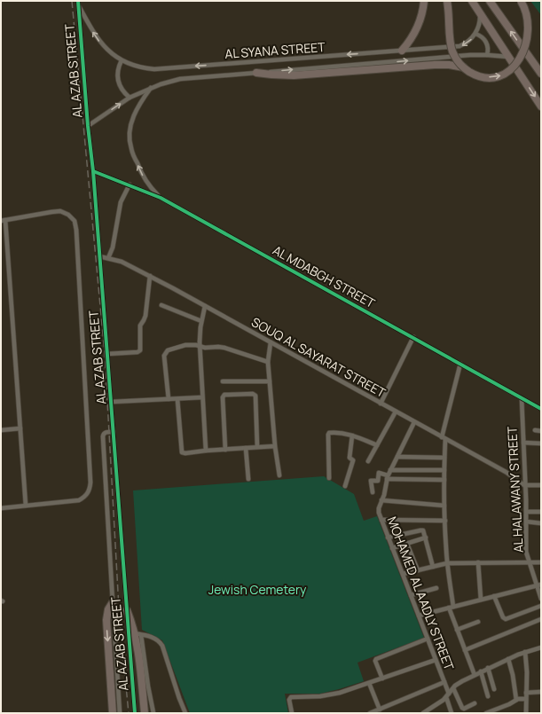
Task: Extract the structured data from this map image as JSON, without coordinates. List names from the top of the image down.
{
  "streets": {
    "street": [
      "AL SYANA STREET",
      "AL AZAB STREET",
      "AL MDABGH STREET",
      "SOUQ AL SAYARAT STREET",
      "AL HALAWANY STREET",
      "MOHAMED AL AADLY STREET"
    ]
  },
  "crossings": [
    ["AL SYANA STREET", "AL AZAB STREET"],
    ["AL SYANA STREET", "AL MDABGH STREET"],
    ["AL AZAB STREET", "AL MDABGH STREET"],
    ["AL AZAB STREET", "SOUQ AL SAYARAT STREET"],
    ["AL MDABGH STREET", "AL HALAWANY STREET"],
    ["SOUQ AL SAYARAT STREET", "AL HALAWANY STREET"],
    ["SOUQ AL SAYARAT STREET", "MOHAMED AL AADLY STREET"]
  ],
  "parks": ["Jewish Cemetery"]
}
